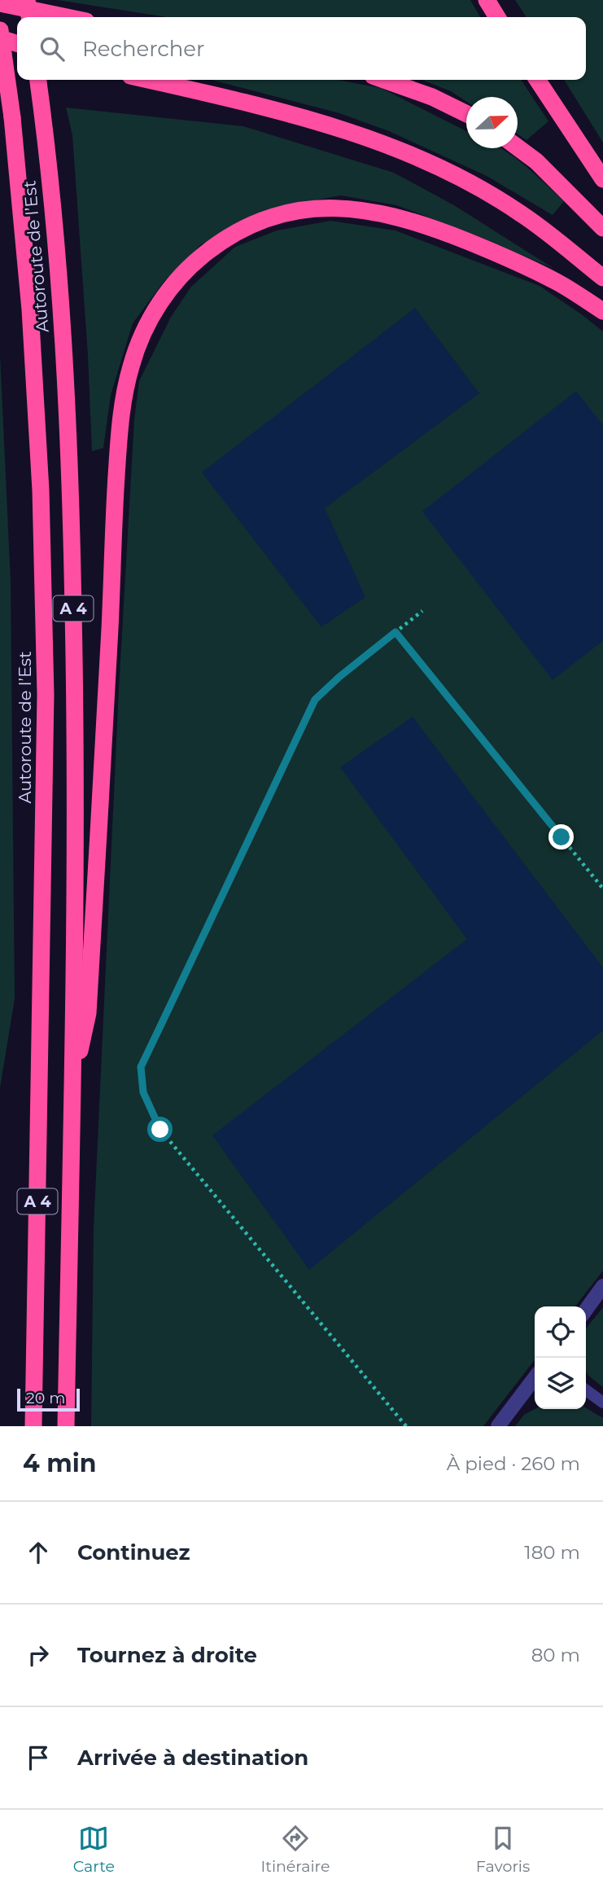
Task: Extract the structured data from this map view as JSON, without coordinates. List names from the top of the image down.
{
  "streets": {
    "highway": ["Autoroute de l’Est", "A 4"]
  },
  "scale_bar": "20 m",
  "north": "right",
  "page": {
    "search": "Rechercher",
    "scale": "20 m",
    "heading": ["4 min", "À pied · 260 m"],
    "list": [
      ["Continuez", "180 m"],
      ["Tournez à droite", "80 m"],
      "Arrivée à destination"
    ],
    "nav": ["Carte", "Itinéraire", "Favoris"]
  }
}
